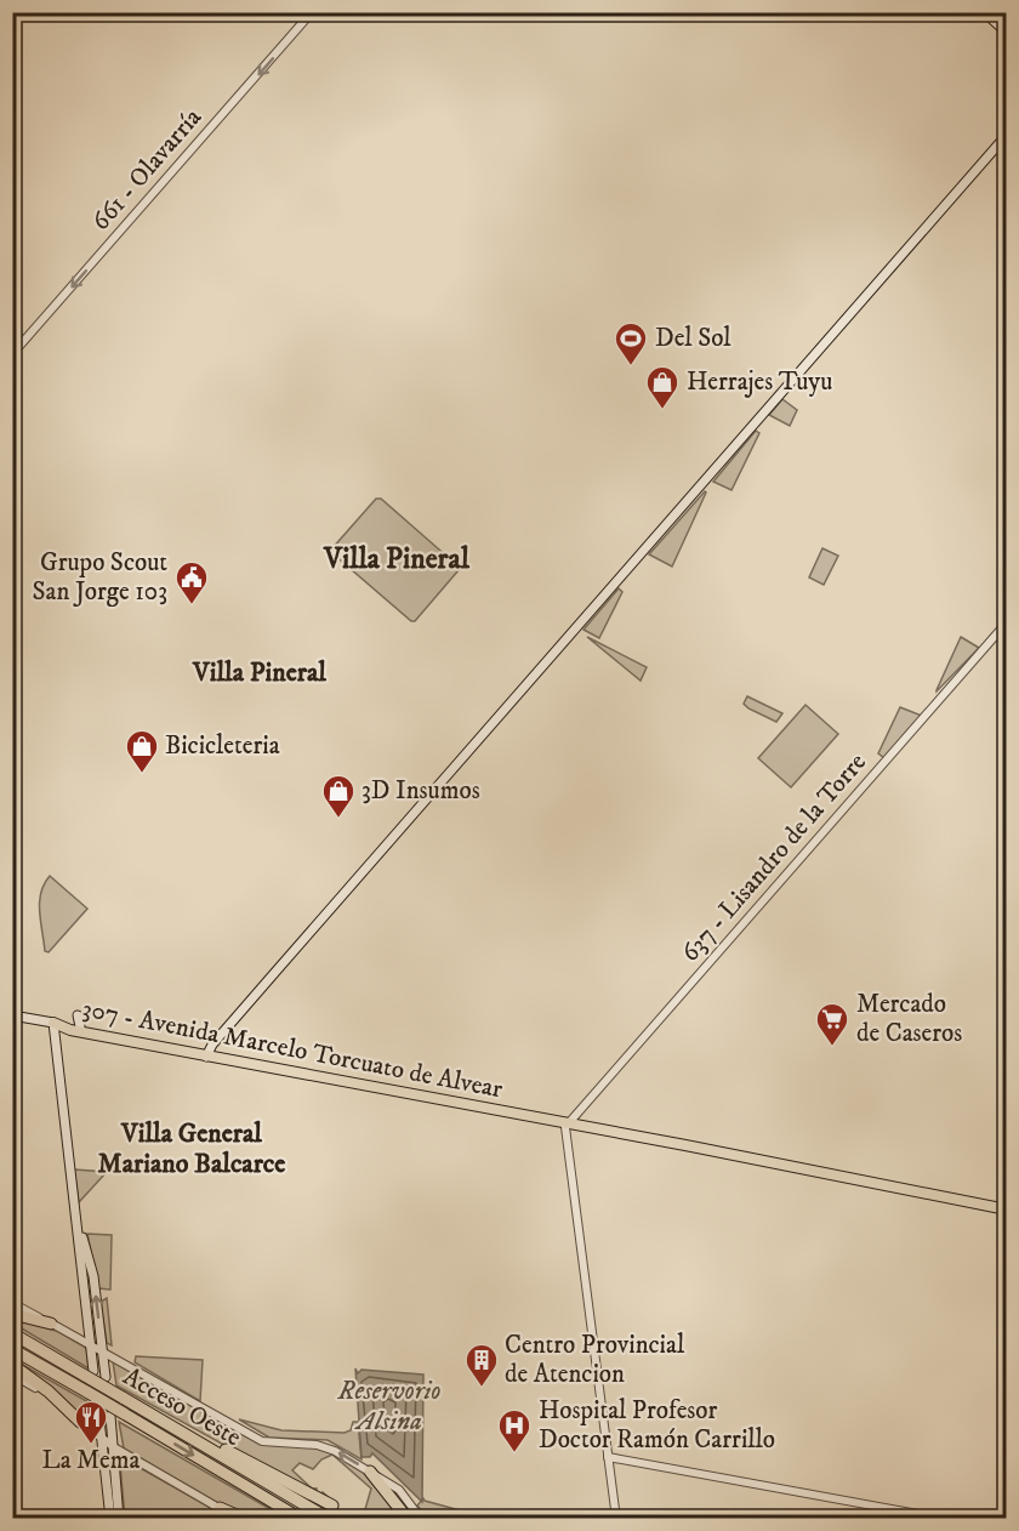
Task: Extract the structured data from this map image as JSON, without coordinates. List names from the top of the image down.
{
  "streets": {
    "highway": ["Acceso Oeste"],
    "main road": ["307 - Avenida Marcelo Torcuato de Alvear"],
    "street": ["661 - Olavarría", "637 - Lisandro de la Torre"]
  },
  "crossings": [
    ["637 - Lisandro de la Torre", "307 - Avenida Marcelo Torcuato de Alvear"]
  ],
  "one_way": ["661 - Olavarría"],
  "districts": ["Villa Pineral", "Villa Pineral", "Villa General Mariano Balcarce"],
  "water": ["Reservorio Alsina"],
  "places": {
    "sports": ["Del Sol"],
    "shop": ["Herrajes Tuyu", "Bicicleteria", "3D Insumos"],
    "public building": ["Grupo Scout San Jorge 103"],
    "supermarket": ["Mercado de Caseros"],
    "building": ["Centro Provincial de Atencion"],
    "restaurant": ["La Mema"],
    "hospital": ["Hospital Profesor Doctor Ramón Carrillo"]
  }
}
